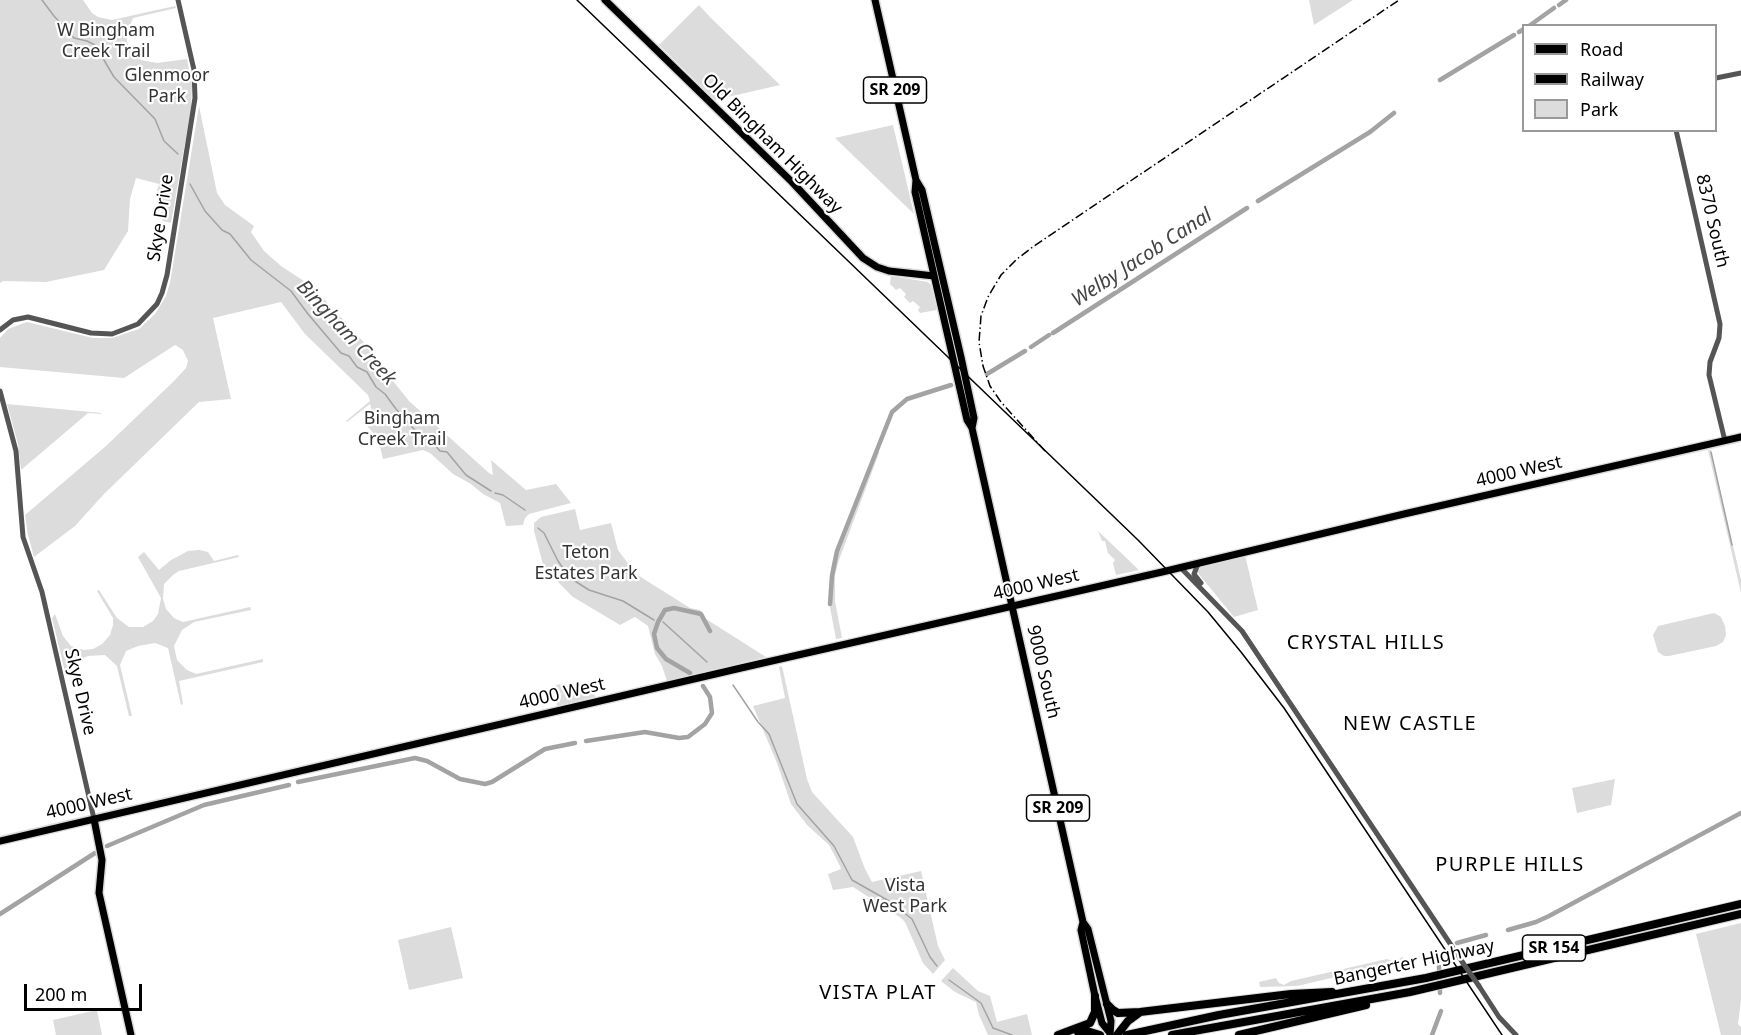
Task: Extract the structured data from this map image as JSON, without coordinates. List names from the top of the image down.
{
  "streets": {
    "highway": ["SR 154", "Bangerter Highway"],
    "main road": [
      "SR 209",
      "Old Bingham Highway",
      "Skye Drive",
      "4000 West",
      "9000 South"
    ],
    "street": ["8370 South"]
  },
  "crossings": [
    ["Old Bingham Highway", "9000 South"],
    ["Skye Drive", "4000 West"],
    ["8370 South", "4000 West"],
    ["4000 West", "9000 South"]
  ],
  "districts": [
    "CRYSTAL HILLS",
    "NEW CASTLE",
    "PURPLE HILLS",
    "VISTA PLAT"
  ],
  "water": ["Welby Jacob Canal", "Bingham Creek"],
  "parks": [
    "W Bingham Creek Trail",
    "Glenmoor Park",
    "Bingham Creek Trail",
    "Teton Estates Park",
    "Vista West Park"
  ],
  "legend": ["Road", "Railway", "Park"],
  "scale_bar": "200 m"
}
